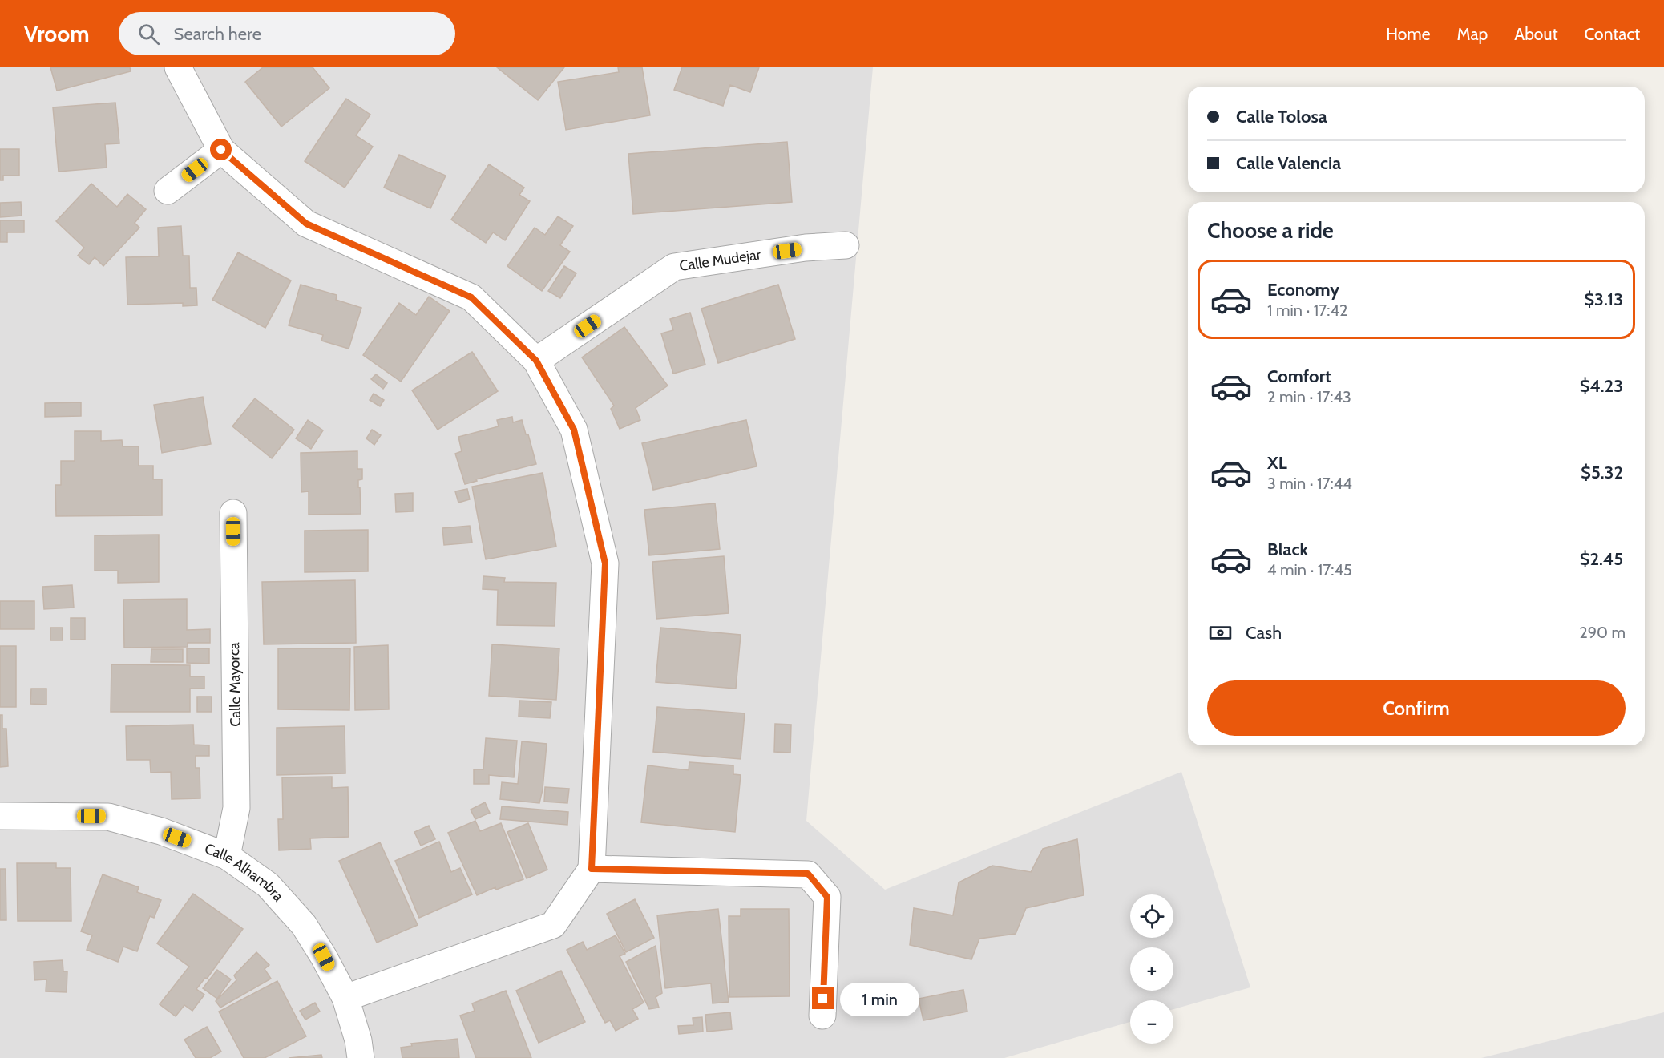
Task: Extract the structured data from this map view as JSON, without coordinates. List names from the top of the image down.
{
  "streets": {
    "street": ["Calle Mudejar", "Calle Mayorca", "Calle Alhambra"]
  },
  "crossings": [
    ["Calle Mayorca", "Calle Alhambra"]
  ],
  "page": {
    "header": "Vroom",
    "search": "Search here",
    "nav": [
      "Home",
      "Map",
      "About",
      "Contact"
    ],
    "banner": ["Calle Tolosa", "Calle Valencia"],
    "heading": "Choose a ride",
    "list": [
      {
        "name": "Economy",
        "note": "1 min · 17:42",
        "value": "$3.13"
      },
      {
        "name": "Comfort",
        "note": "2 min · 17:43",
        "value": "$4.23"
      },
      {
        "name": "XL",
        "note": "3 min · 17:44",
        "value": "$5.32"
      },
      {
        "name": "Black",
        "note": "4 min · 17:45",
        "value": "$2.45"
      }
    ],
    "pay": ["Cash", "290 m"],
    "buttons": "Confirm",
    "map_buttons": ["+", "−"],
    "bubble": "1 min"
  }
}
